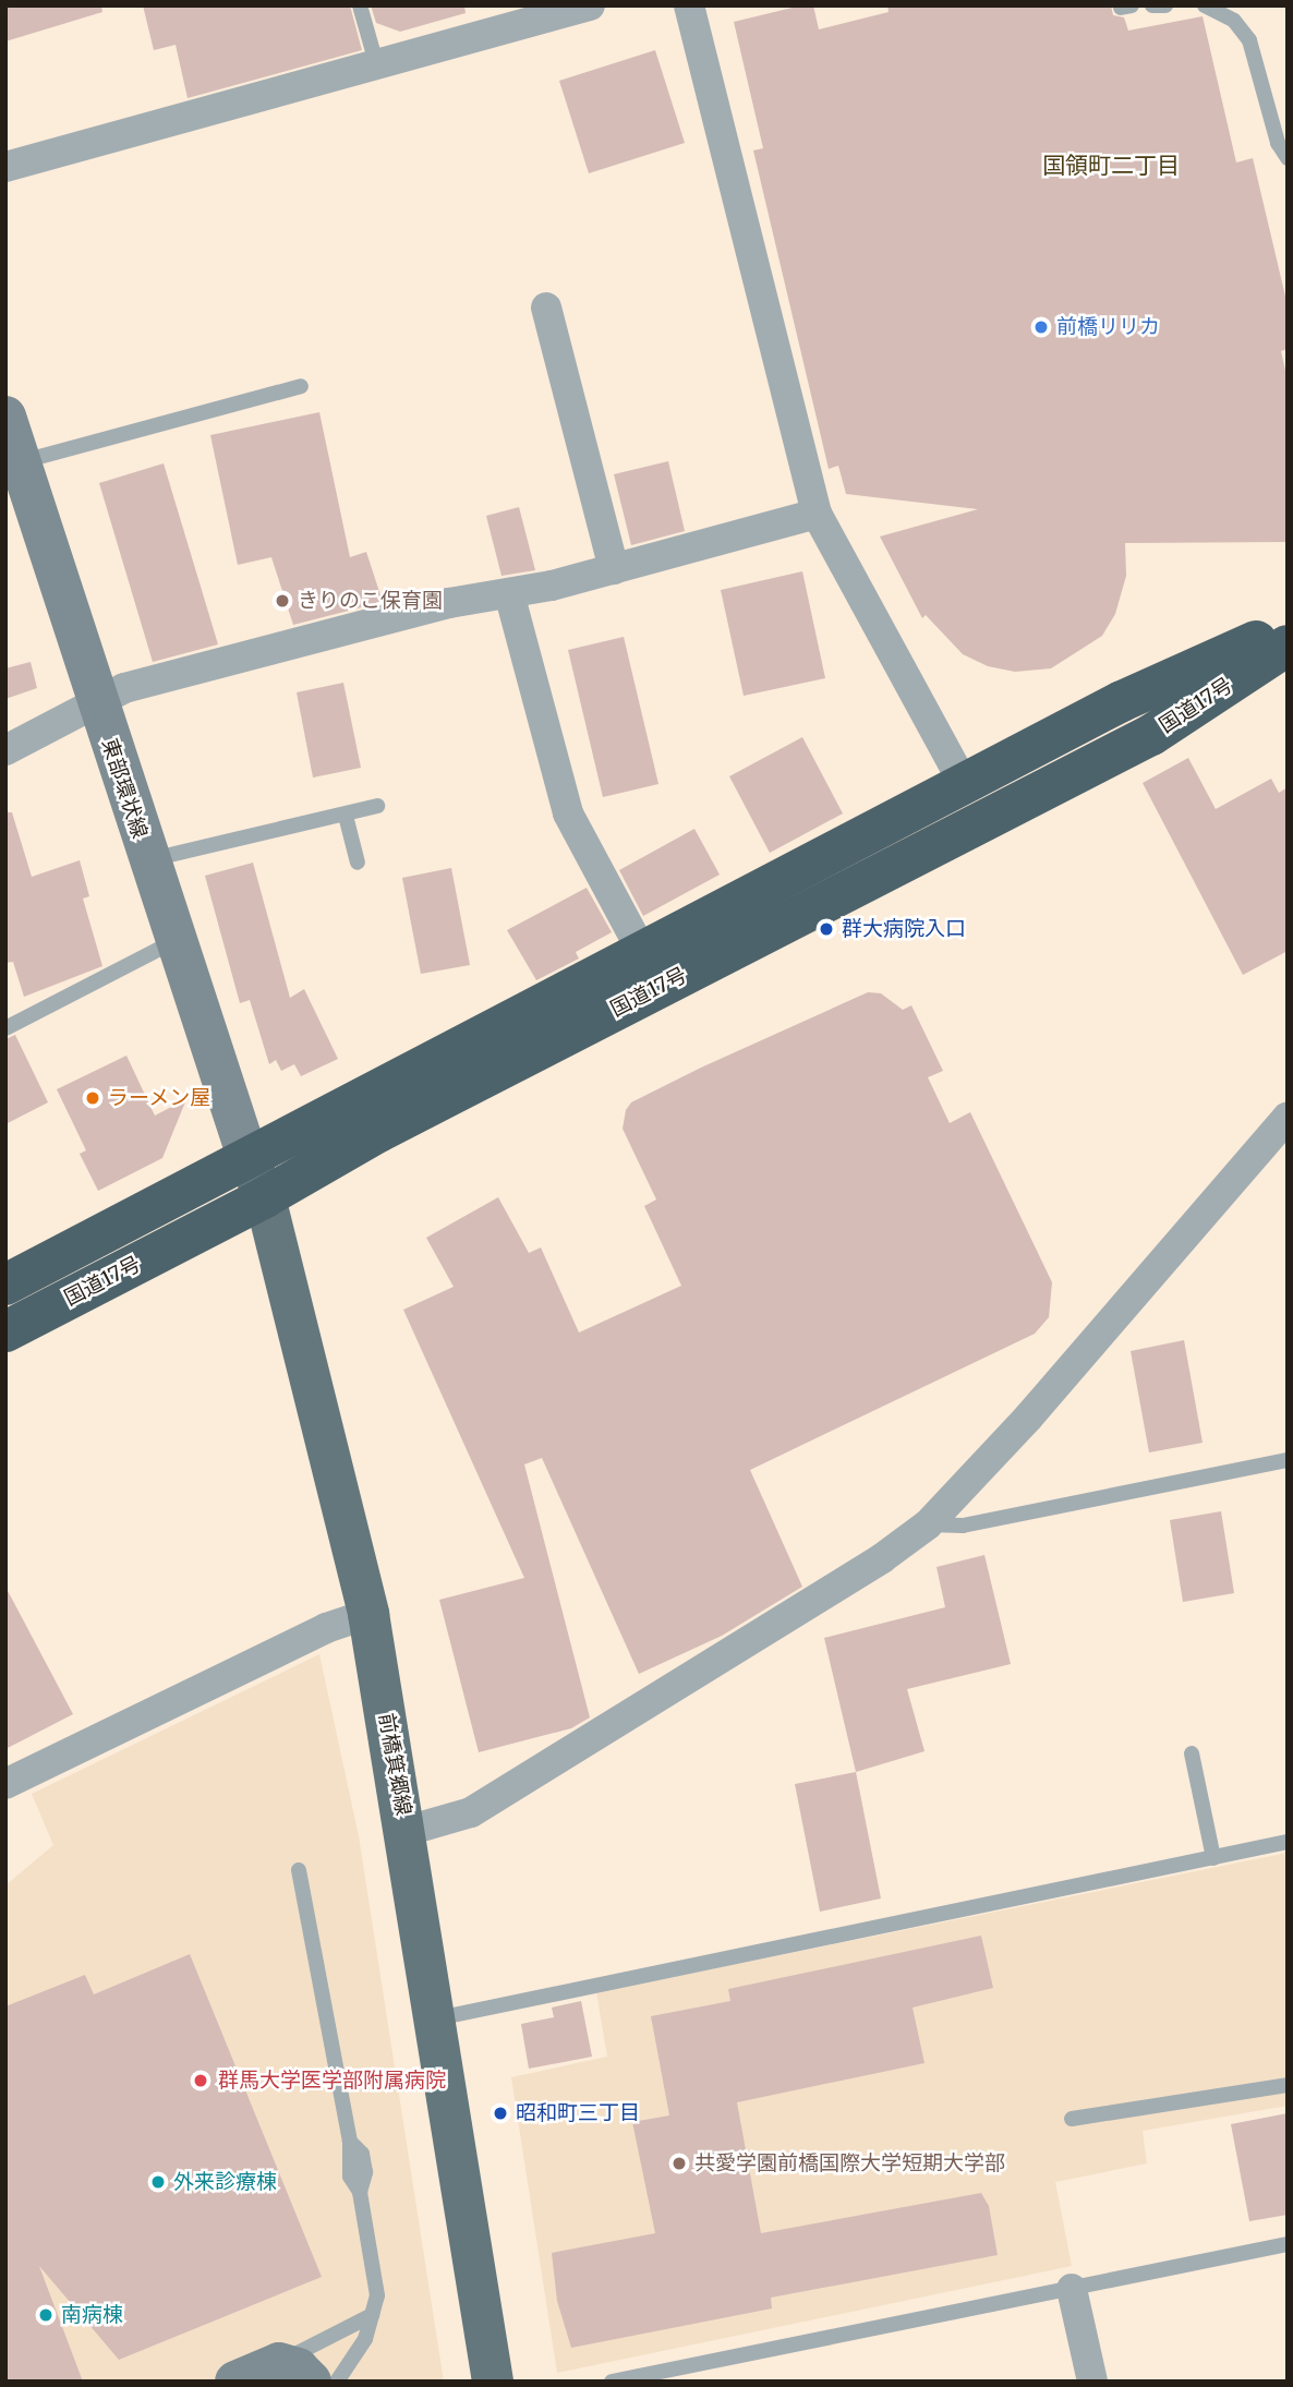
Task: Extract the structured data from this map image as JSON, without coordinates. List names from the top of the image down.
{
  "streets": {
    "highway": ["国道17号"],
    "main road": ["前橋箕郷線"],
    "street": ["東部環状線"]
  },
  "crossings": [
    ["国道17号", "東部環状線"],
    ["国道17号", "前橋箕郷線"],
    ["東部環状線", "前橋箕郷線"]
  ],
  "districts": ["国領町二丁目"],
  "places": [
    "前橋リリカ",
    "きりのこ保育園",
    "群大病院入口",
    "ラーメン屋",
    "群馬大学医学部附属病院",
    "昭和町三丁目",
    "共愛学園前橋国際大学短期大学部",
    "外来診療棟",
    "南病棟"
  ]
}
